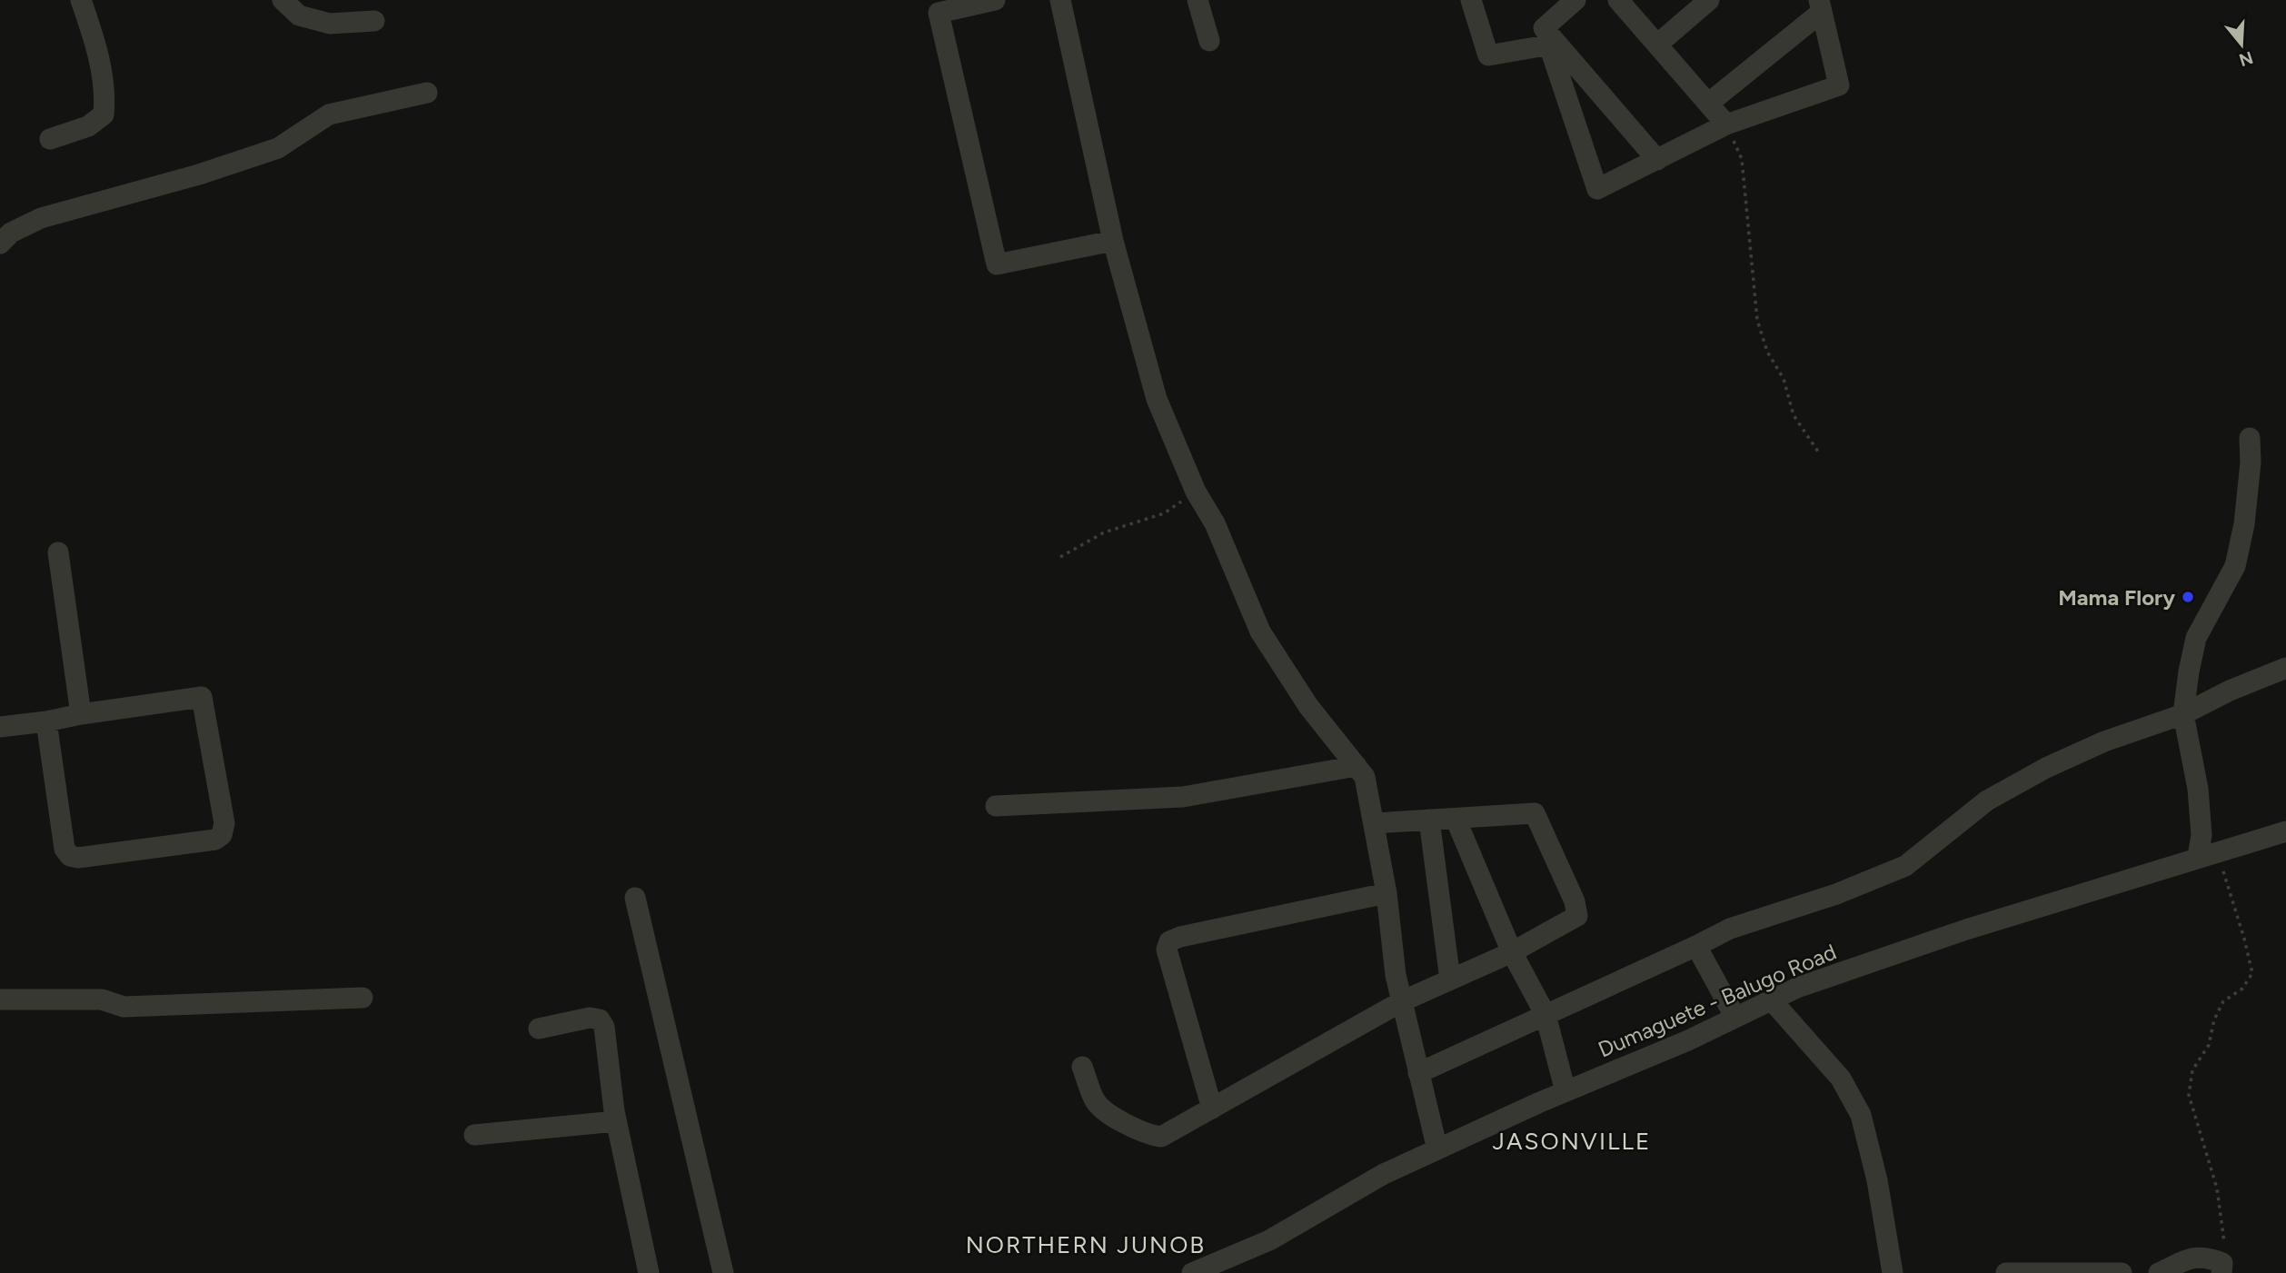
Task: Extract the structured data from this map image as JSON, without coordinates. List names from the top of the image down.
{
  "streets": {
    "street": ["Dumaguete - Balugo Road"]
  },
  "districts": ["JASONVILLE", "NORTHERN JUNOB"],
  "places": ["Mama Flory"],
  "north": "bottom"
}
